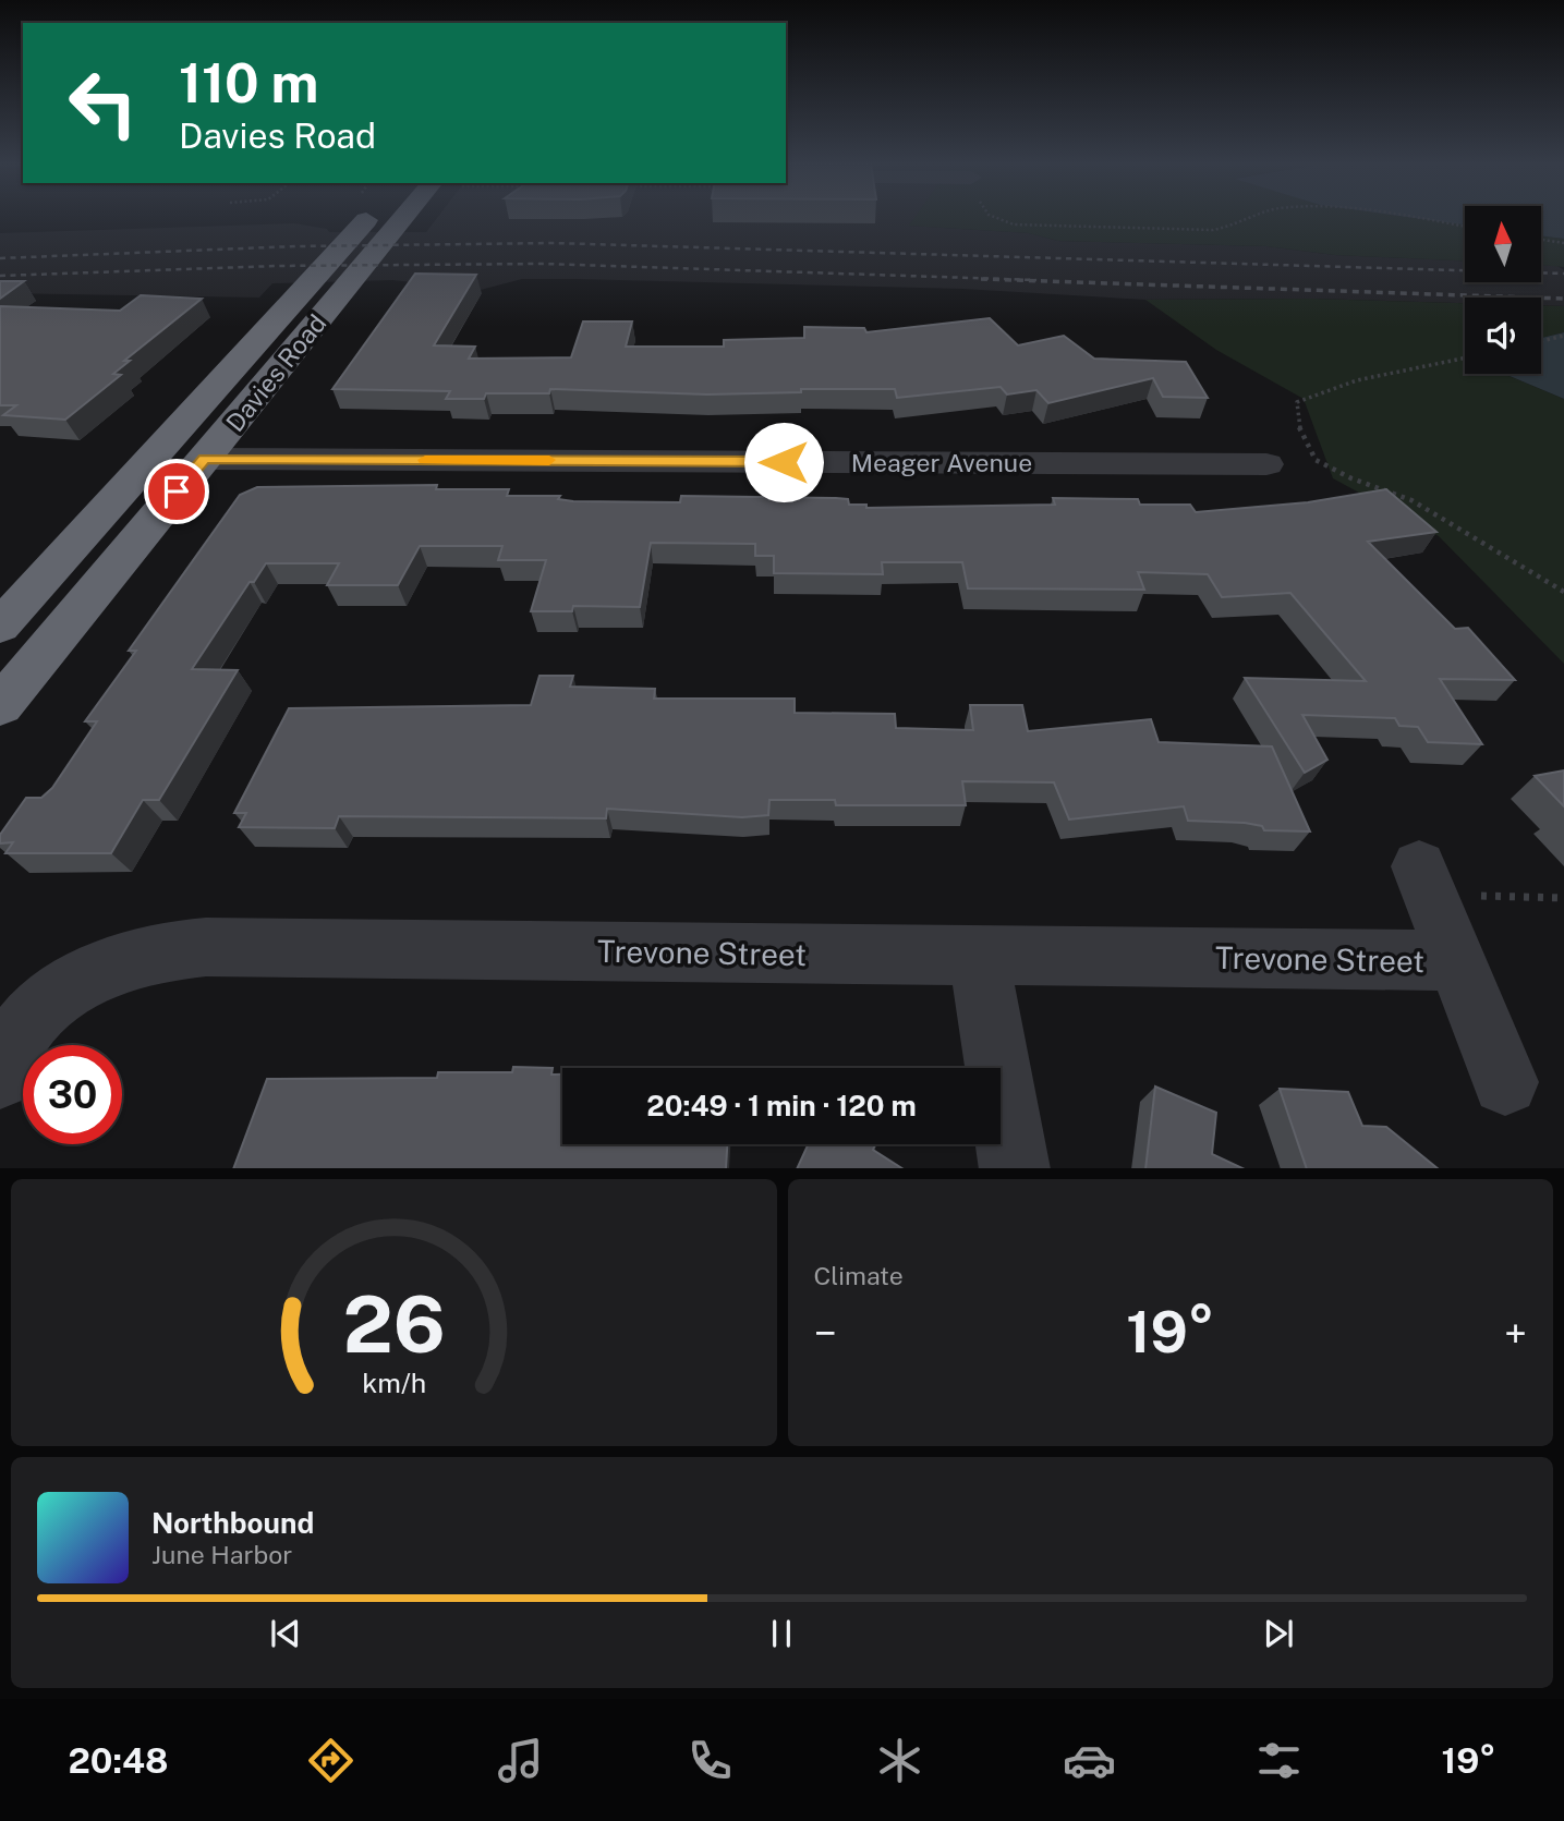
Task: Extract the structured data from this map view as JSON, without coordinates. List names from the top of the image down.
{
  "streets": {
    "highway": ["Davies Road"],
    "street": ["Meager Avenue", "Trevone Street"]
  },
  "crossings": [
    ["Davies Road", "Meager Avenue"]
  ],
  "north": "top",
  "page": {
    "turn": ["110 m", "Davies Road"],
    "limit": "30",
    "trip": "20:49 · 1 min · 120 m",
    "tile": "Climate",
    "heat": ["−", "19°", "+"],
    "song": ["Northbound", "June Harbor"],
    "tabs": ["20:48", "19°"],
    "gauge": ["26", "km/h"]
  }
}
